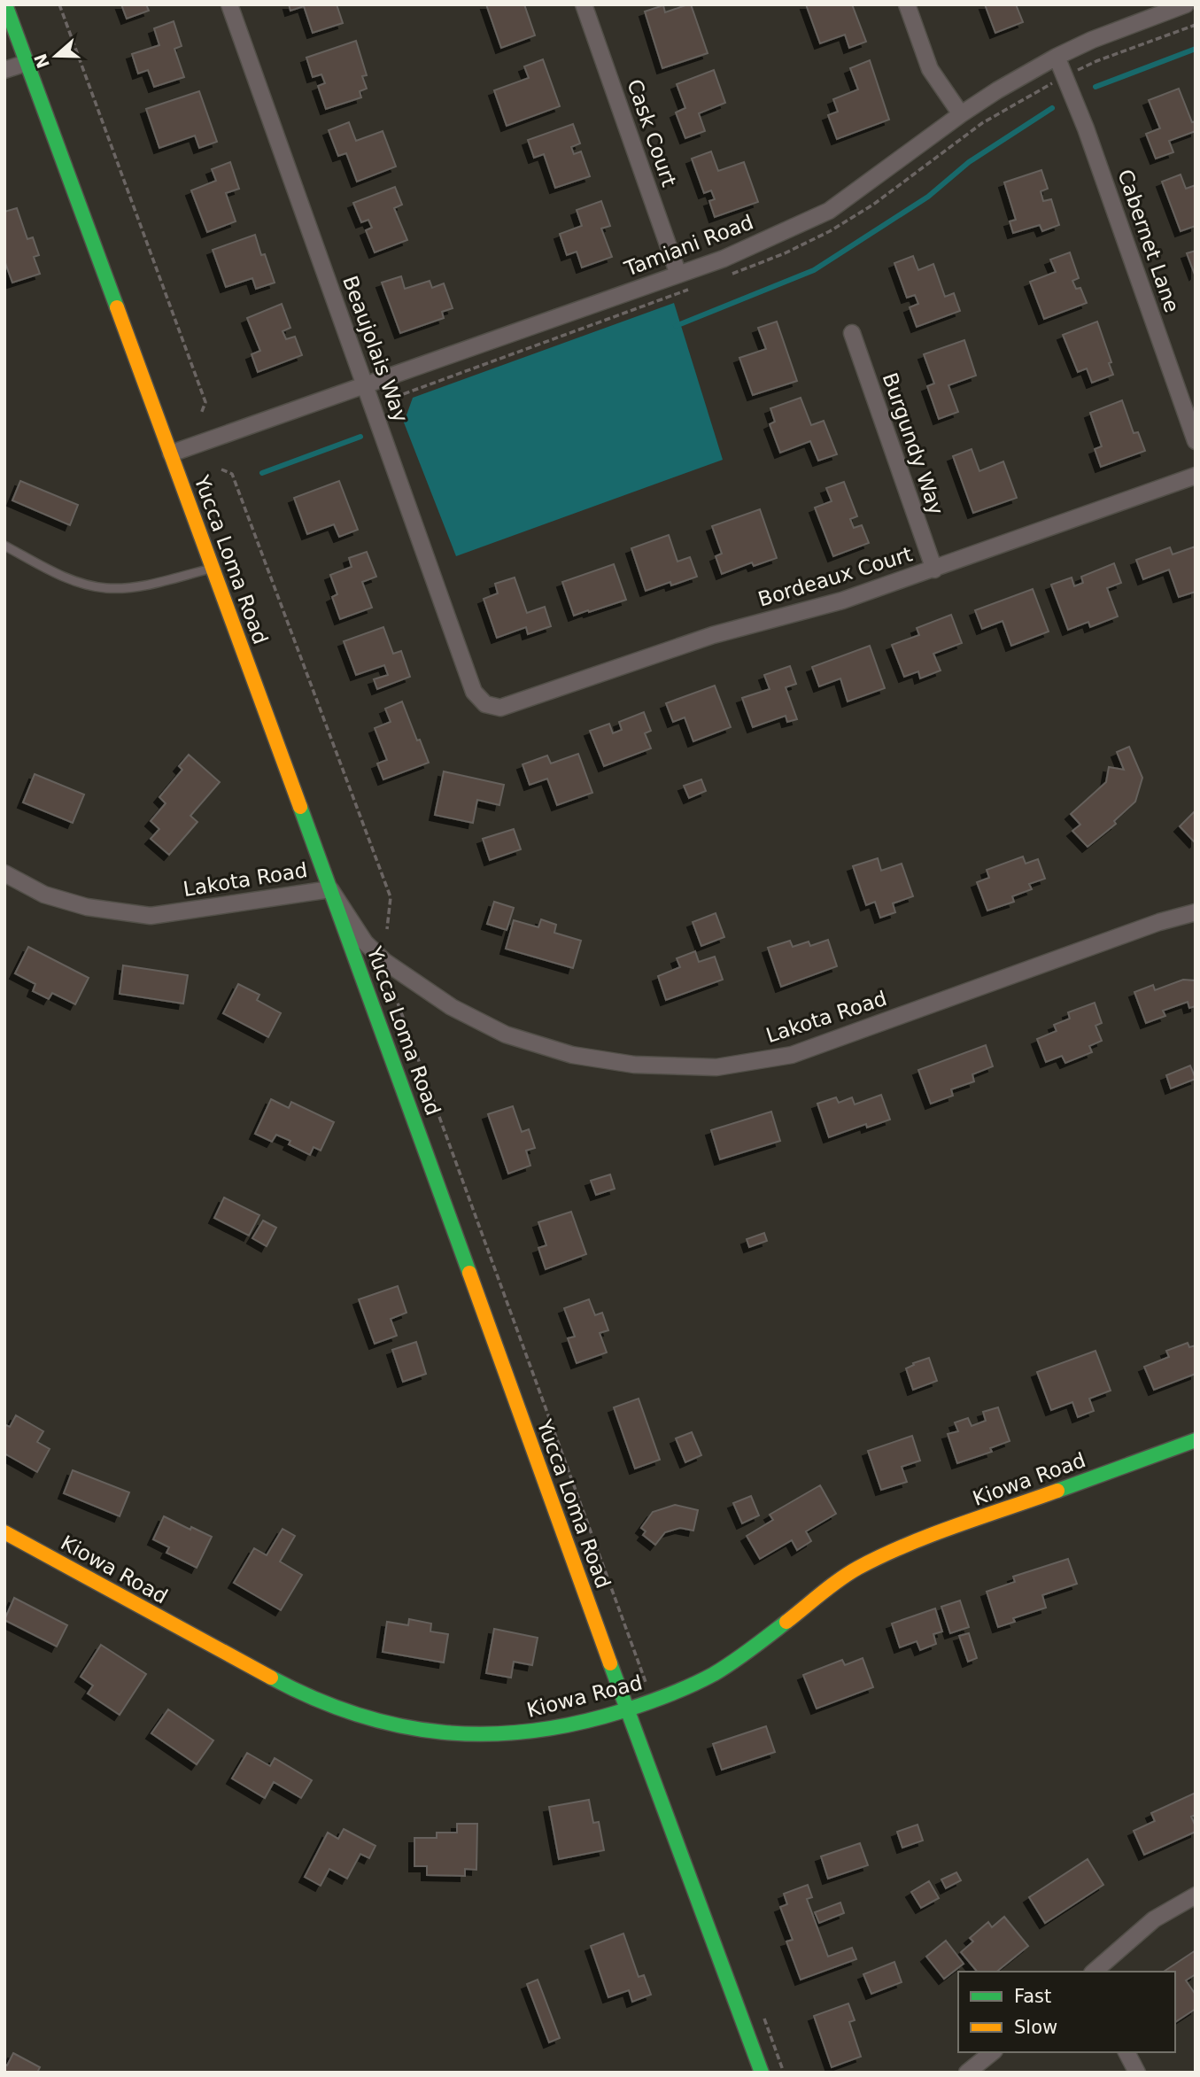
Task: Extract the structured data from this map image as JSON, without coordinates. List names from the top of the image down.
{
  "streets": {
    "main road": ["Yucca Loma Road", "Kiowa Road"],
    "street": [
      "Cask Court",
      "Cabernet Lane",
      "Tamiani Road",
      "Beaujolais Way",
      "Burgundy Way",
      "Bordeaux Court",
      "Lakota Road"
    ]
  },
  "crossings": [
    ["Cask Court", "Tamiani Road"],
    ["Cabernet Lane", "Tamiani Road"],
    ["Tamiani Road", "Beaujolais Way"],
    ["Tamiani Road", "Yucca Loma Road"],
    ["Beaujolais Way", "Bordeaux Court"],
    ["Burgundy Way", "Bordeaux Court"],
    ["Yucca Loma Road", "Lakota Road"],
    ["Yucca Loma Road", "Kiowa Road"]
  ],
  "legend": ["Fast", "Slow"],
  "north": "left"
}
